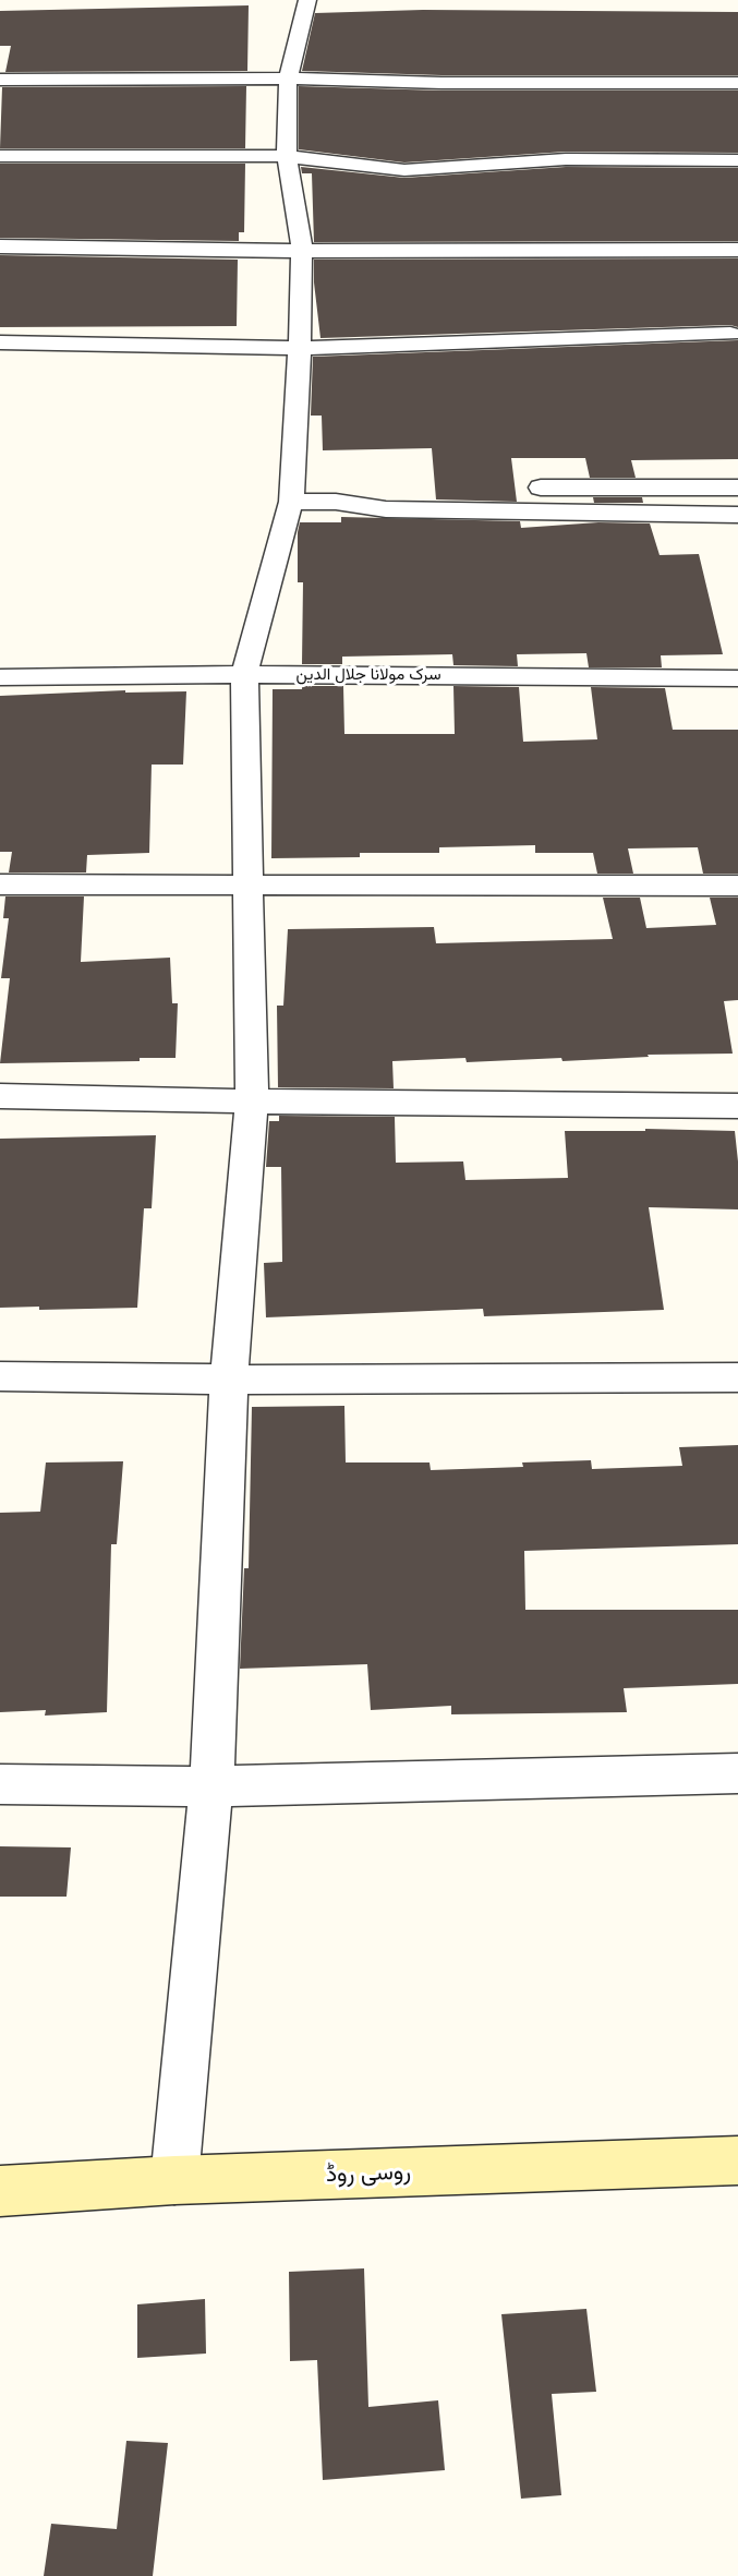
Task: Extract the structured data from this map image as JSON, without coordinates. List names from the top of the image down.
{
  "streets": {
    "main road": ["روسی روڈ"],
    "street": ["سرک مولانا جلال الدین"]
  }
}
